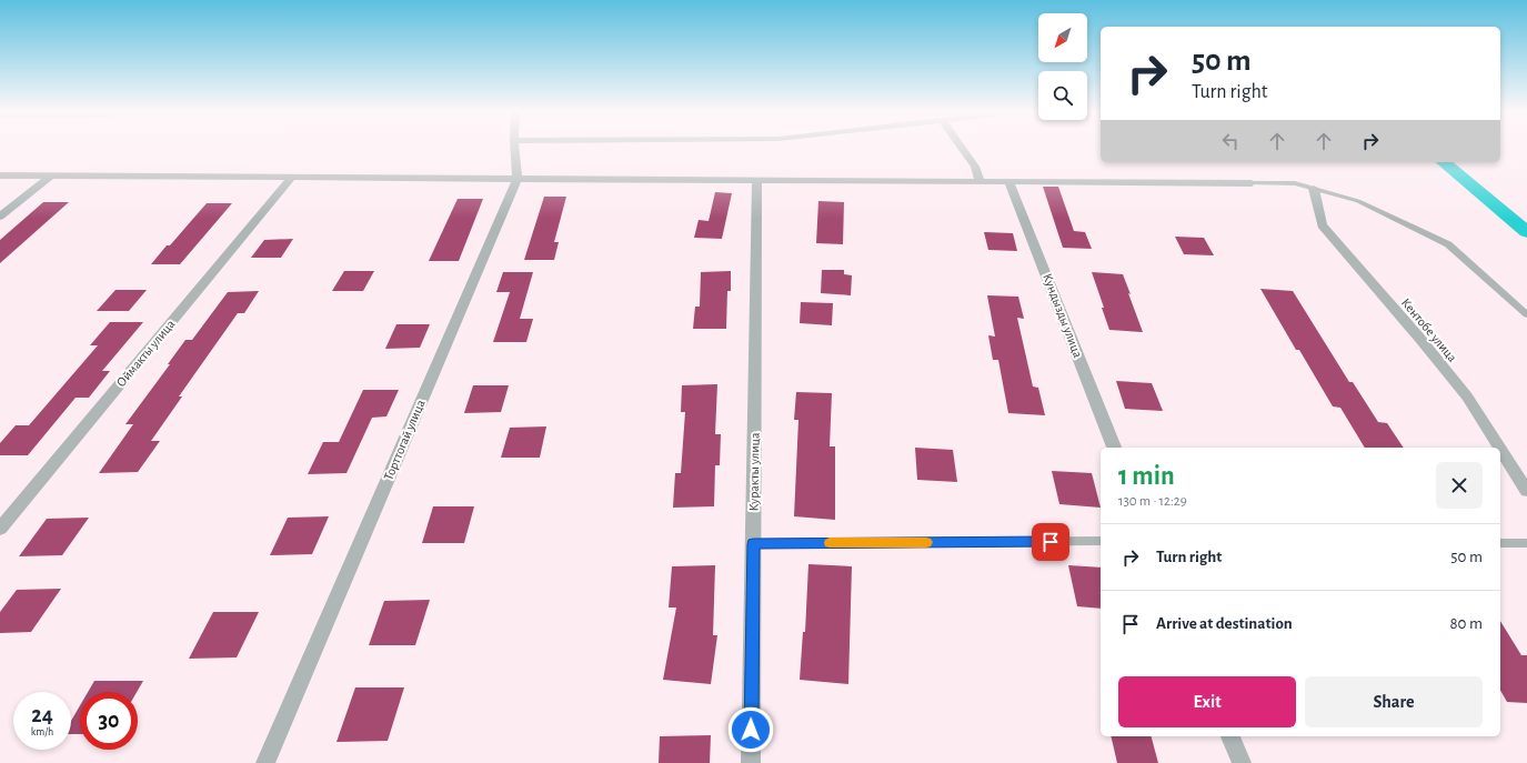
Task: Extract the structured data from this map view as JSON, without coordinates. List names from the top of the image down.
{
  "streets": {
    "street": [
      "Кундызды улица",
      "Кентобе улица",
      "Оймакты улица",
      "Торттогай улица",
      "Куракты улица"
    ]
  },
  "north": "bottom left",
  "page": {
    "turn": ["50 m", "Turn right"],
    "heading": ["1 min", "130 m · 12:29"],
    "list": [
      {
        "name": "Turn right",
        "value": "50 m"
      },
      {
        "name": "Arrive at destination",
        "value": "80 m"
      }
    ],
    "buttons": ["Exit", "Share"],
    "speed": "24 km/h",
    "limit": "30"
  }
}
